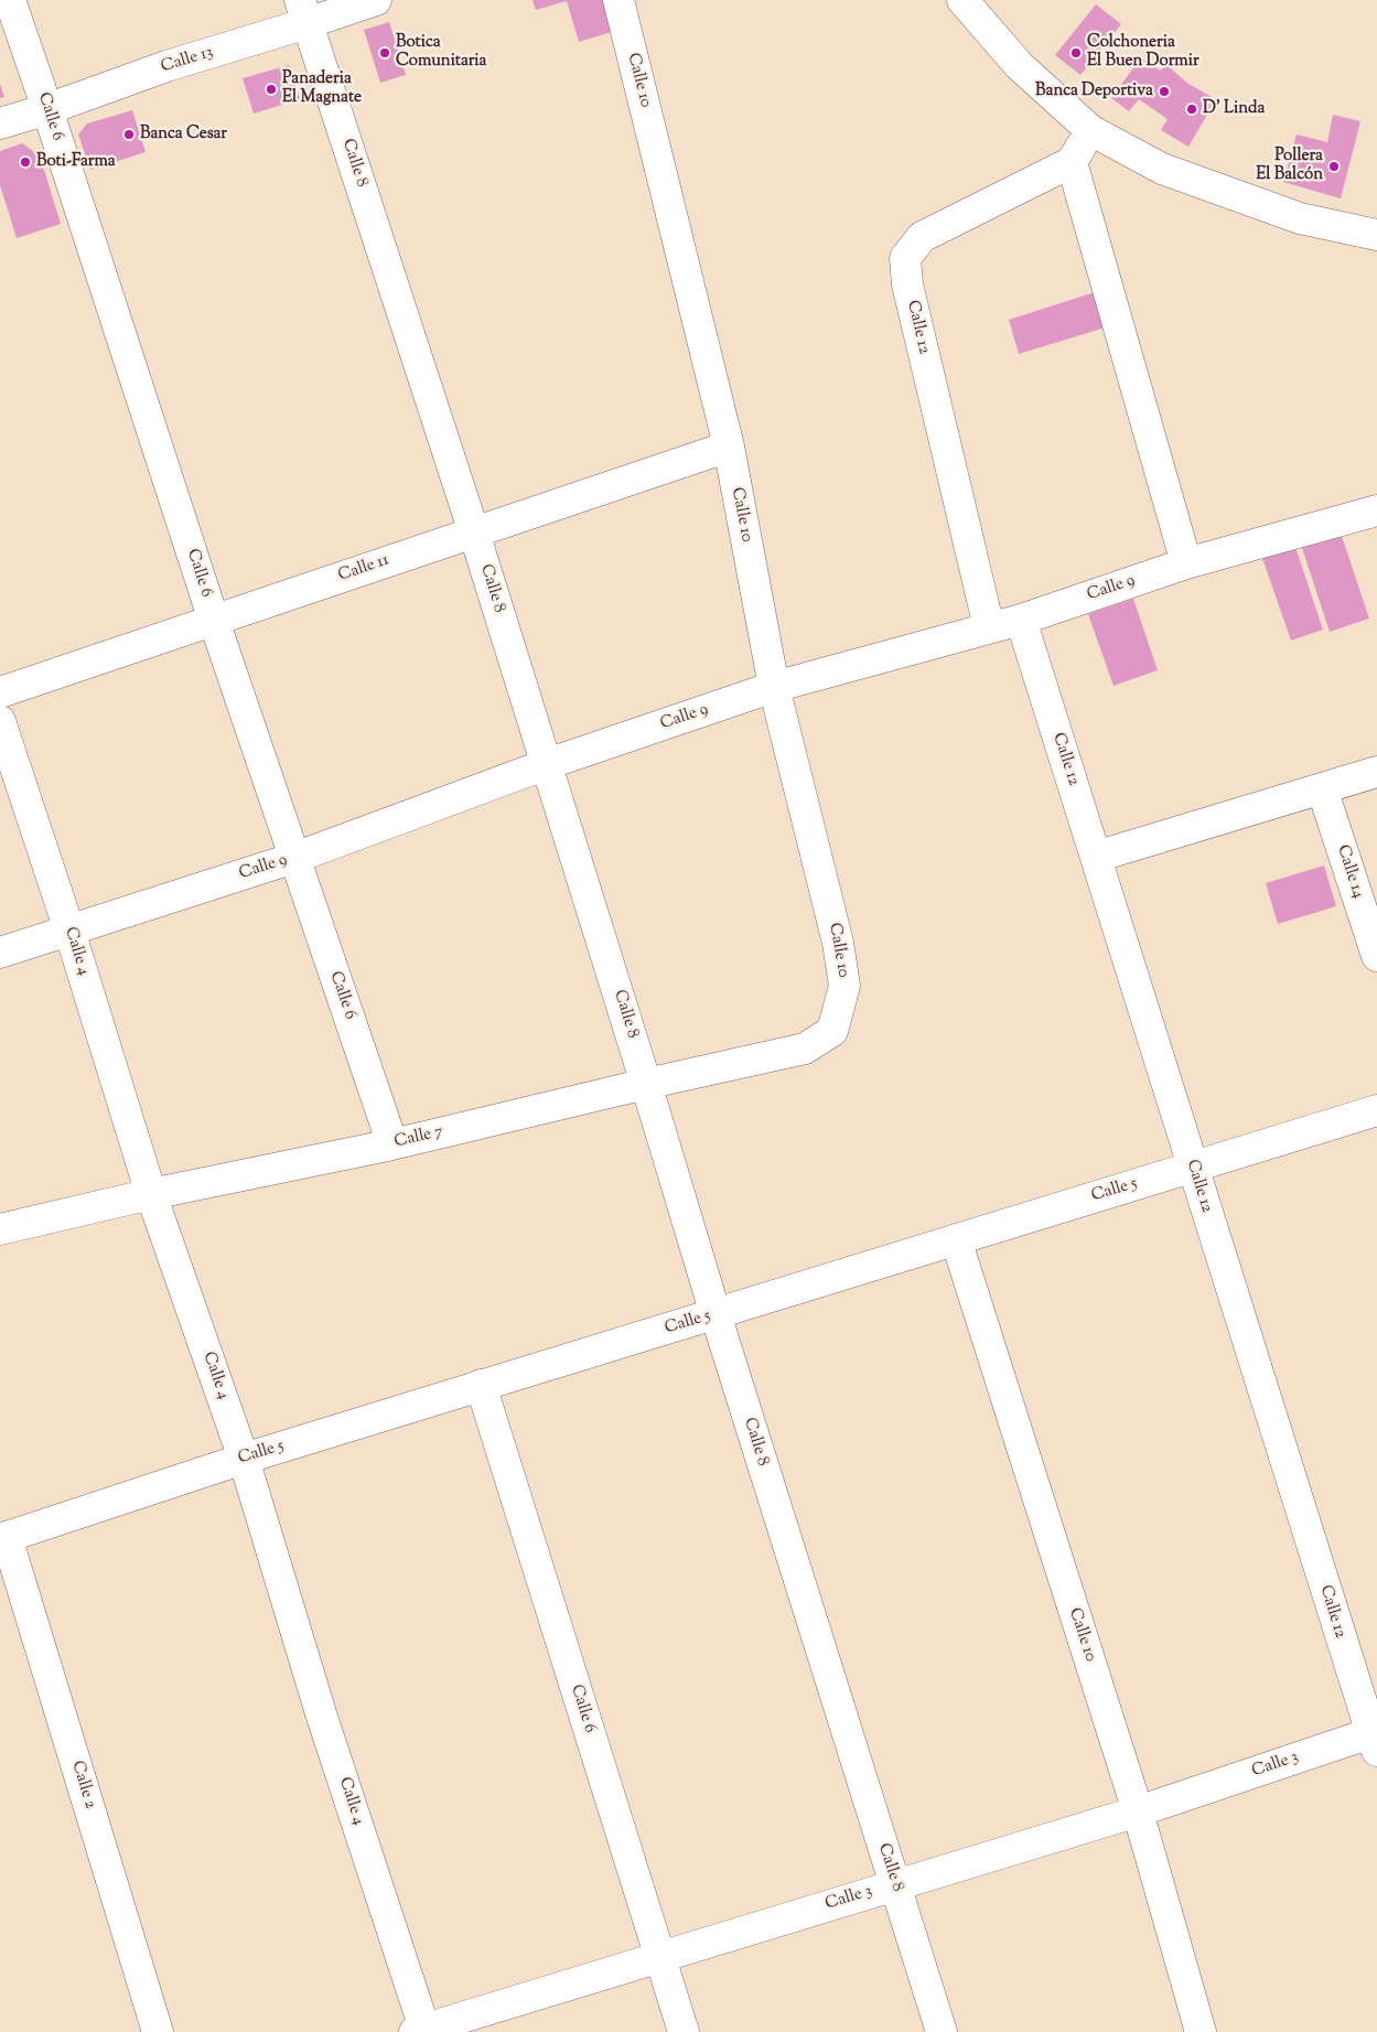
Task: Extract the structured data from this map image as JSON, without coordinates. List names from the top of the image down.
{
  "streets": {
    "street": [
      "Calle 13",
      "Calle 10",
      "Calle 6",
      "Calle 8",
      "Calle 12",
      "Calle 11",
      "Calle 9",
      "Calle 14",
      "Calle 4",
      "Calle 7",
      "Calle 5",
      "Calle 3",
      "Calle 2"
    ]
  },
  "crossings": [
    ["Calle 13", "Calle 6"],
    ["Calle 13", "Calle 8"],
    ["Calle 10", "Calle 11"],
    ["Calle 10", "Calle 9"],
    ["Calle 10", "Calle 7"],
    ["Calle 10", "Calle 5"],
    ["Calle 10", "Calle 3"],
    ["Calle 6", "Calle 11"],
    ["Calle 6", "Calle 9"],
    ["Calle 6", "Calle 7"],
    ["Calle 6", "Calle 5"],
    ["Calle 6", "Calle 3"],
    ["Calle 8", "Calle 11"],
    ["Calle 8", "Calle 9"],
    ["Calle 8", "Calle 7"],
    ["Calle 8", "Calle 5"],
    ["Calle 8", "Calle 3"],
    ["Calle 12", "Calle 9"],
    ["Calle 12", "Calle 5"],
    ["Calle 12", "Calle 3"],
    ["Calle 9", "Calle 4"],
    ["Calle 4", "Calle 7"],
    ["Calle 4", "Calle 5"],
    ["Calle 4", "Calle 3"],
    ["Calle 5", "Calle 2"]
  ],
  "places": [
    "Botica Comunitaria",
    "Colchoneria El Buen Dormir",
    "Panaderia El Magnate",
    "Banca Deportiva",
    "D' Linda",
    "Banca Cesar",
    "Boti-Farma",
    "Pollera El Balcón"
  ]
}
